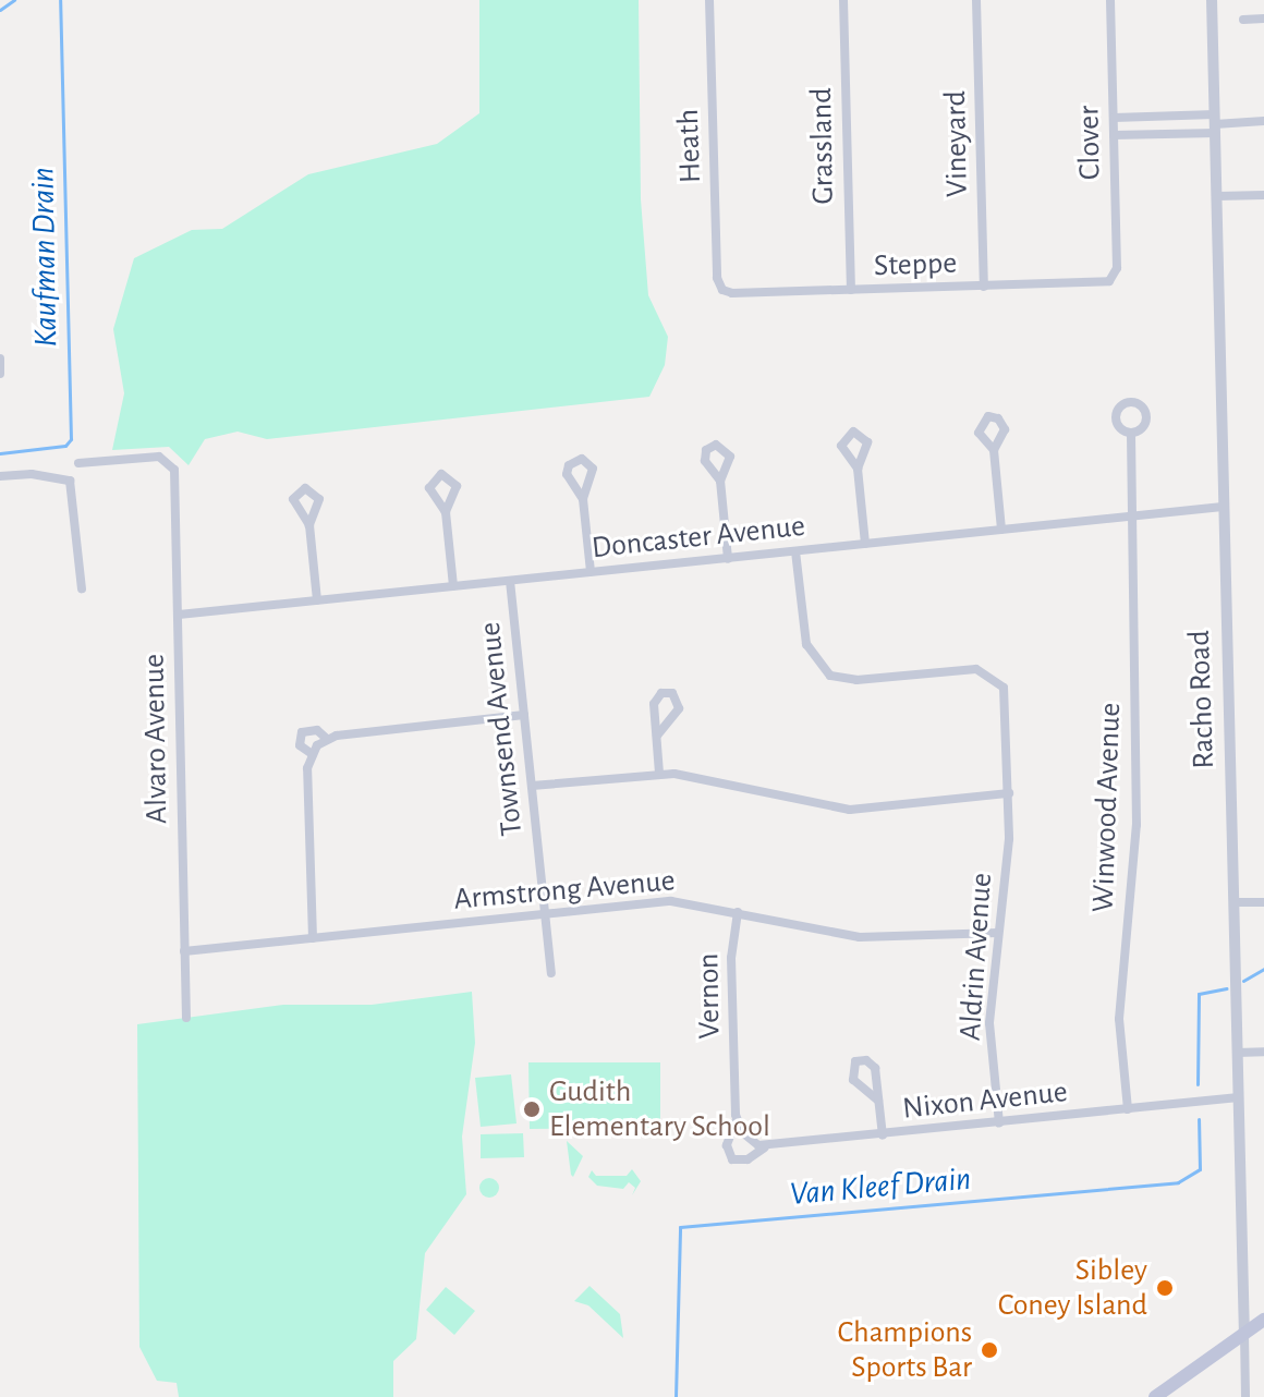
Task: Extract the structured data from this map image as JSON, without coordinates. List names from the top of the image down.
{
  "streets": {
    "street": [
      "Clover",
      "Vineyard",
      "Heath",
      "Grassland",
      "Steppe",
      "Doncaster Avenue",
      "Racho Road",
      "Townsend Avenue",
      "Alvaro Avenue",
      "Winwood Avenue",
      "Armstrong Avenue",
      "Aldrin Avenue",
      "Vernon",
      "Nixon Avenue"
    ]
  },
  "crossings": [
    ["Clover", "Steppe"],
    ["Vineyard", "Steppe"],
    ["Heath", "Steppe"],
    ["Grassland", "Steppe"],
    ["Doncaster Avenue", "Racho Road"],
    ["Doncaster Avenue", "Townsend Avenue"],
    ["Doncaster Avenue", "Alvaro Avenue"],
    ["Doncaster Avenue", "Winwood Avenue"],
    ["Doncaster Avenue", "Aldrin Avenue"],
    ["Racho Road", "Nixon Avenue"],
    ["Townsend Avenue", "Armstrong Avenue"],
    ["Alvaro Avenue", "Armstrong Avenue"],
    ["Winwood Avenue", "Nixon Avenue"],
    ["Armstrong Avenue", "Aldrin Avenue"],
    ["Armstrong Avenue", "Vernon"],
    ["Aldrin Avenue", "Nixon Avenue"],
    ["Vernon", "Nixon Avenue"]
  ],
  "water": ["Kaufman Drain", "Van Kleef Drain"],
  "places": ["Gudith Elementary School", "Sibley Coney Island", "Champions Sports Bar"]
}
